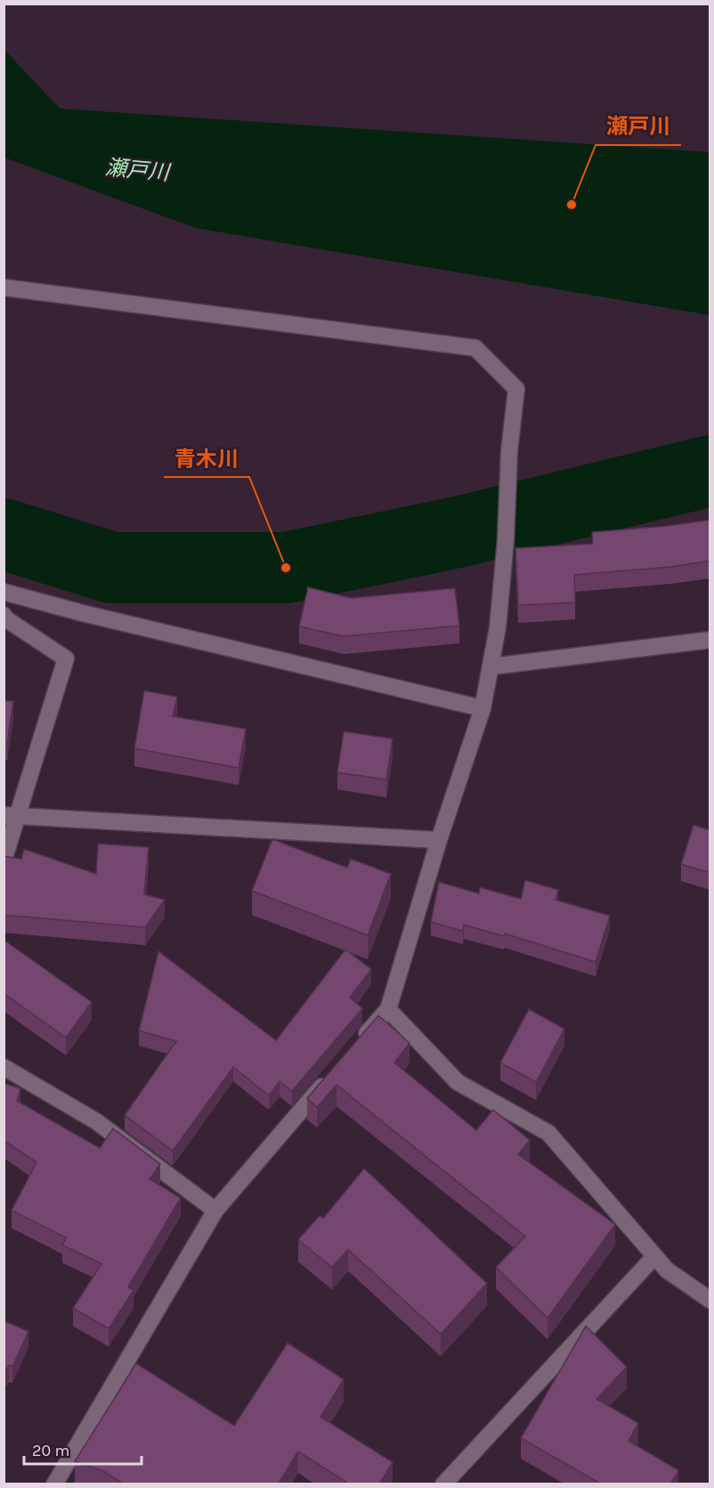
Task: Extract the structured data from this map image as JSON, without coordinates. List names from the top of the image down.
{
  "water": ["瀬戸川"],
  "places": ["瀬戸川", "青木川"],
  "scale_bar": "20 m"
}
